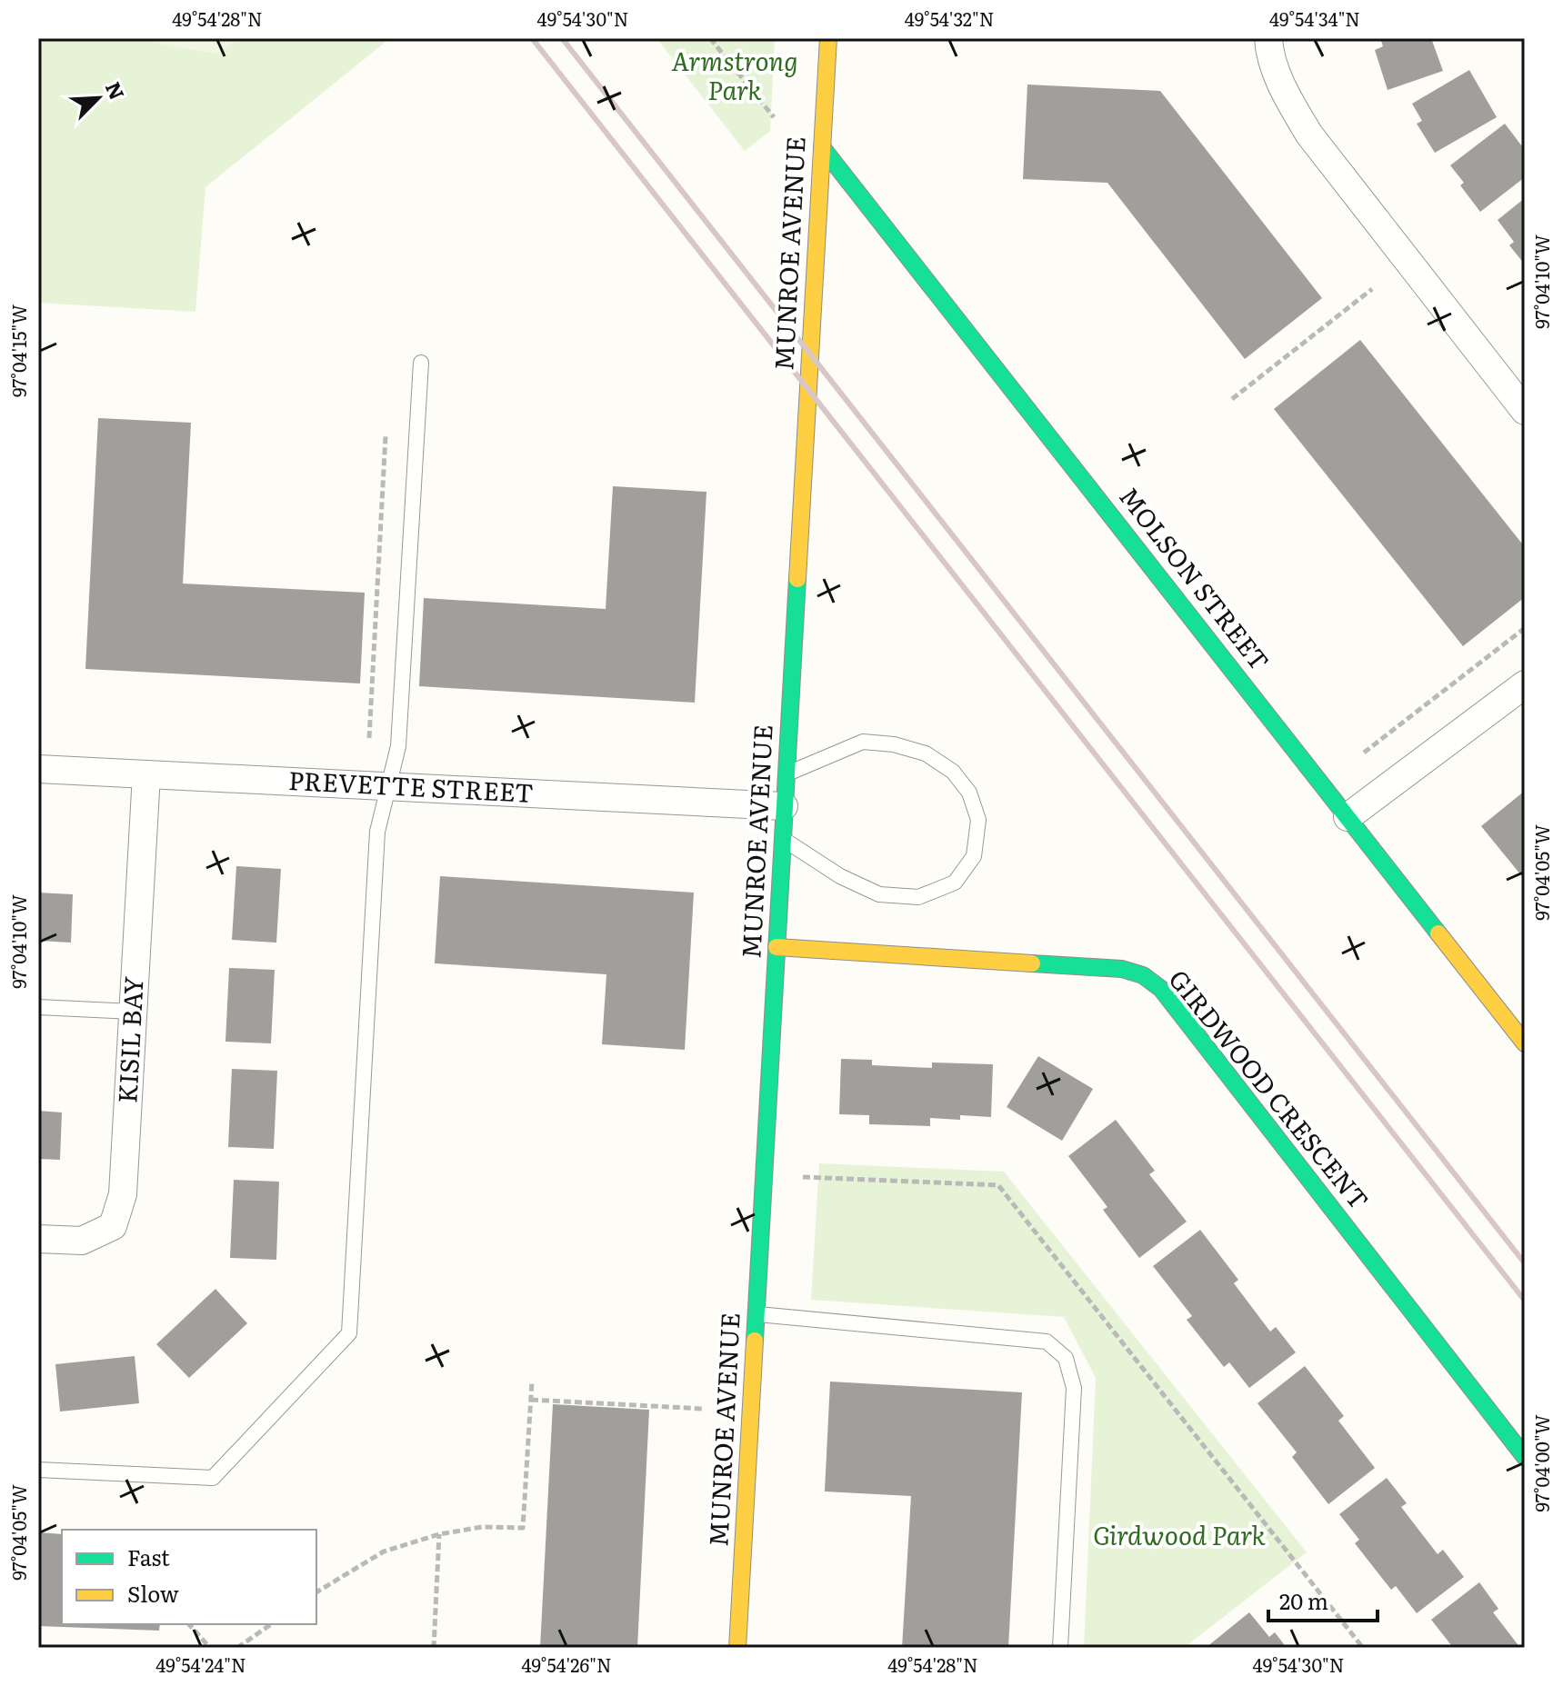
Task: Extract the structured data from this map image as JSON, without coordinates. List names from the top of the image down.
{
  "streets": {
    "street": [
      "MUNROE AVENUE",
      "MOLSON STREET",
      "PREVETTE STREET",
      "KISIL BAY",
      "GIRDWOOD CRESCENT"
    ]
  },
  "crossings": [
    ["MUNROE AVENUE", "MOLSON STREET"],
    ["MUNROE AVENUE", "PREVETTE STREET"],
    ["MUNROE AVENUE", "GIRDWOOD CRESCENT"],
    ["PREVETTE STREET", "KISIL BAY"]
  ],
  "parks": ["Armstrong Park", "Girdwood Park"],
  "legend": ["Fast", "Slow"],
  "scale_bar": "20 m",
  "north": "top right",
  "coordinates": [
    "49°54'28\"N",
    "49°54'30\"N",
    "49°54'32\"N",
    "49°54'34\"N",
    "97°04'10\"W",
    "97°04'15\"W",
    "97°04'05\"W",
    "97°04'00\"W",
    "49°54'24\"N",
    "49°54'26\"N"
  ]
}
